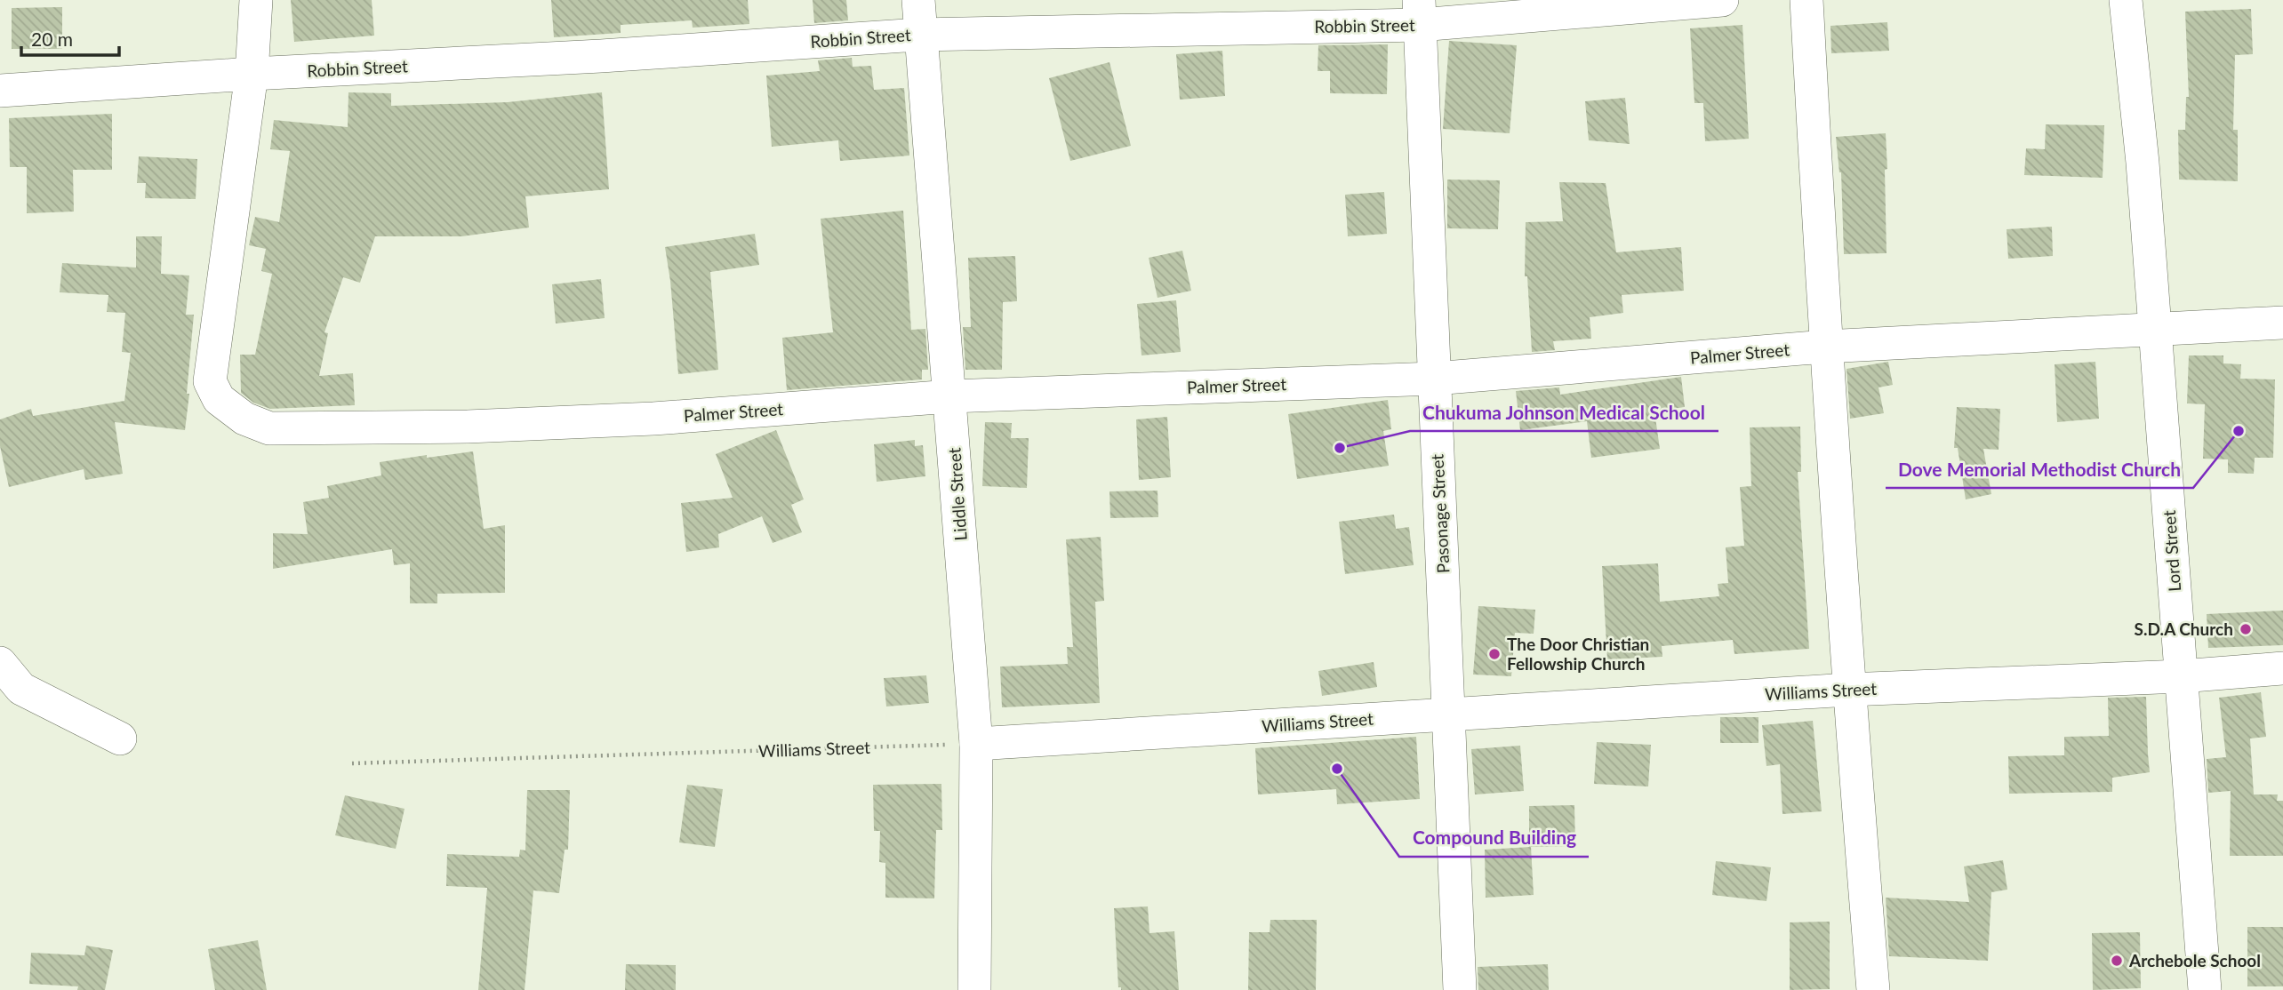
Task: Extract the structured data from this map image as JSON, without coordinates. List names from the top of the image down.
{
  "streets": {
    "street": [
      "Robbin Street",
      "Palmer Street",
      "Liddle Street",
      "Pasonage Street",
      "Lord Street",
      "Williams Street"
    ]
  },
  "crossings": [
    ["Robbin Street", "Palmer Street"],
    ["Robbin Street", "Liddle Street"],
    ["Robbin Street", "Pasonage Street"],
    ["Palmer Street", "Liddle Street"],
    ["Palmer Street", "Pasonage Street"],
    ["Palmer Street", "Lord Street"],
    ["Liddle Street", "Williams Street"],
    ["Pasonage Street", "Williams Street"],
    ["Lord Street", "Williams Street"]
  ],
  "places": [
    "Dove Memorial Methodist Church",
    "Chukuma Johnson Medical School",
    "S.D.A Church",
    "The Door Christian Fellowship Church",
    "Compound Building",
    "Archebole School"
  ],
  "scale_bar": "20 m"
}
